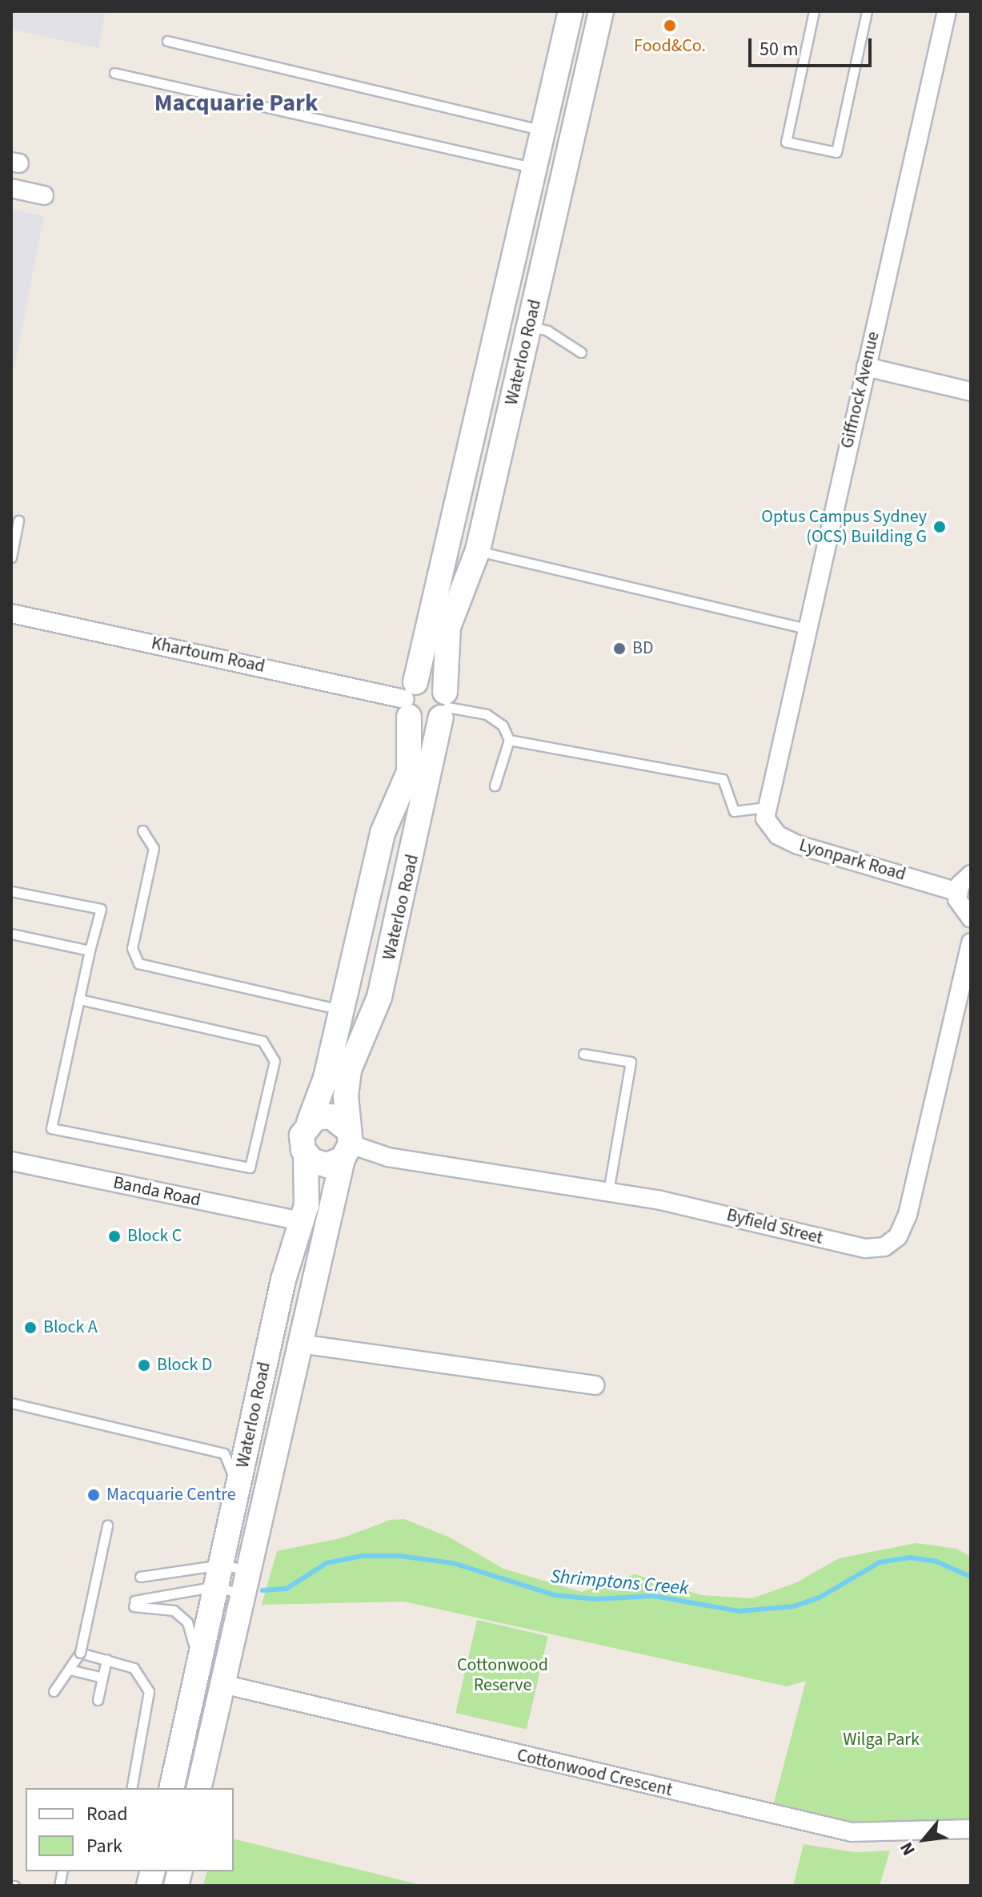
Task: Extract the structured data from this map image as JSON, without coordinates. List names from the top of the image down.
{
  "streets": {
    "street": [
      "Waterloo Road",
      "Giffnock Avenue",
      "Khartoum Road",
      "Lyonpark Road",
      "Banda Road",
      "Byfield Street",
      "Cottonwood Crescent"
    ]
  },
  "crossings": [
    ["Waterloo Road", "Khartoum Road"],
    ["Waterloo Road", "Banda Road"],
    ["Waterloo Road", "Byfield Street"],
    ["Waterloo Road", "Cottonwood Crescent"],
    ["Giffnock Avenue", "Lyonpark Road"]
  ],
  "districts": ["Macquarie Park"],
  "water": ["Shrimptons Creek"],
  "parks": ["Cottonwood Reserve", "Wilga Park"],
  "places": [
    "Food&Co.",
    "Optus Campus Sydney (OCS) Building G",
    "BD",
    "Block C",
    "Block A",
    "Block D",
    "Macquarie Centre"
  ],
  "legend": ["Road", "Park"],
  "scale_bar": "50 m",
  "north": "bottom left"
}
